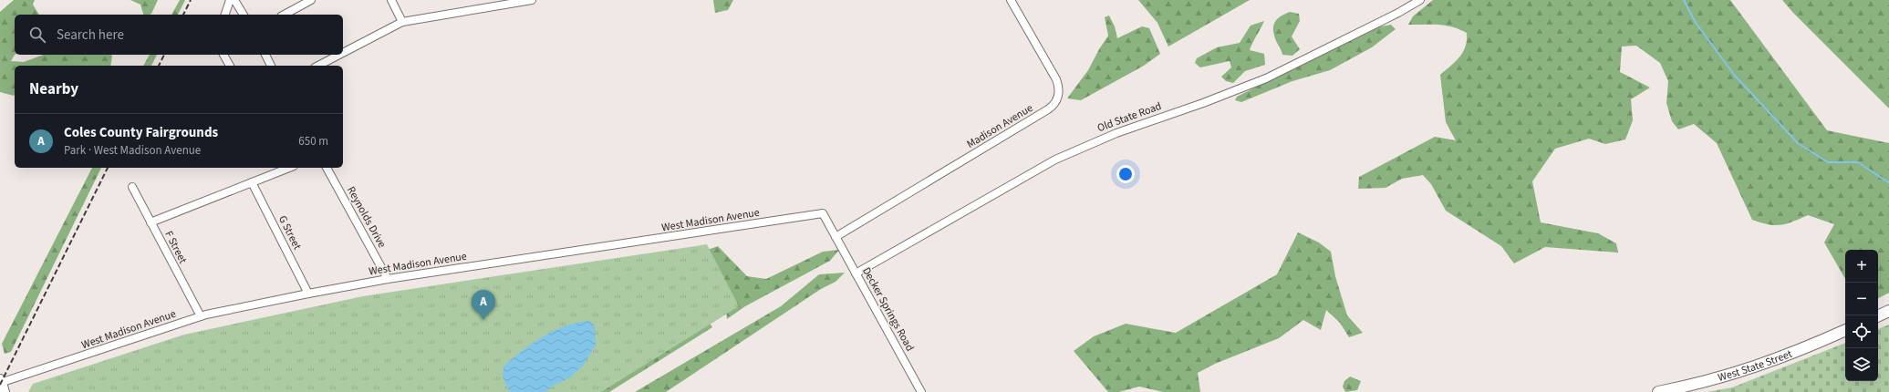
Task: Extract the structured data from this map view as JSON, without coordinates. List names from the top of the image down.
{
  "streets": {
    "street": [
      "Old State Road",
      "Madison Avenue",
      "Reynolds Drive",
      "West Madison Avenue",
      "G Street",
      "F Street",
      "Decker Springs Road",
      "West State Street"
    ]
  },
  "crossings": [
    ["Old State Road", "Decker Springs Road"],
    ["Madison Avenue", "West Madison Avenue"],
    ["Madison Avenue", "Decker Springs Road"],
    ["Reynolds Drive", "West Madison Avenue"],
    ["West Madison Avenue", "G Street"],
    ["West Madison Avenue", "F Street"],
    ["West Madison Avenue", "Decker Springs Road"]
  ],
  "page": {
    "search": "Search here",
    "heading": "Nearby",
    "list": [
      {
        "mark": "A",
        "name": "Coles County Fairgrounds",
        "note": "Park · West Madison Avenue",
        "value": "650 m"
      }
    ],
    "map_buttons": ["+", "−"],
    "pins": "A"
  }
}
